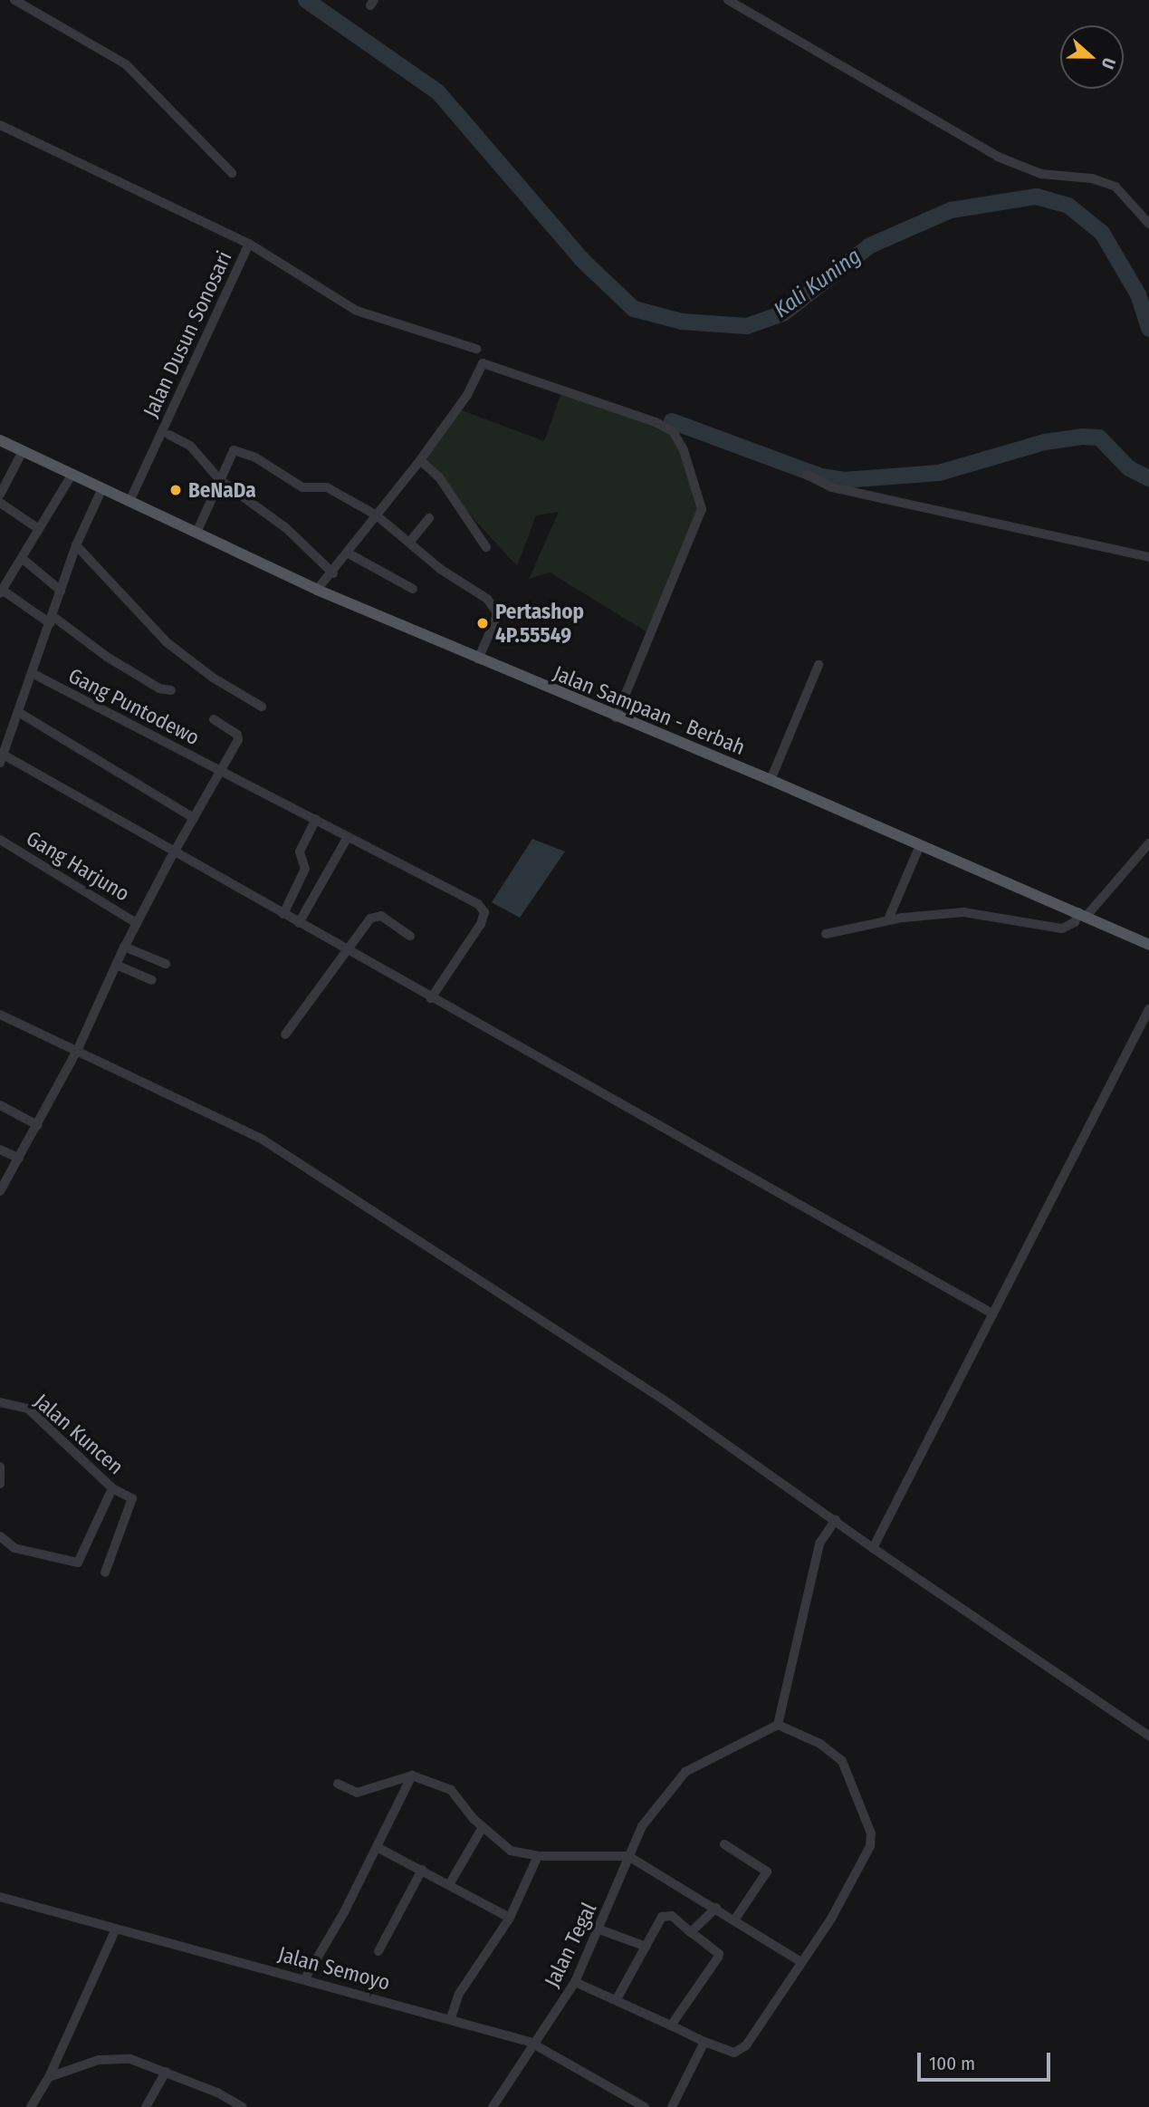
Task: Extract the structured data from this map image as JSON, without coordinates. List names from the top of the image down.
{
  "streets": {
    "main road": ["Jalan Sampaan - Berbah"],
    "street": [
      "Jalan Dusun Sonosari",
      "Gang Puntodewo",
      "Gang Harjuno",
      "Jalan Kuncen",
      "Jalan Tegal",
      "Jalan Semoyo"
    ]
  },
  "crossings": [
    ["Jalan Tegal", "Jalan Semoyo"]
  ],
  "water": ["Kali Kuning"],
  "places": ["BeNaDa", "Pertashop 4P.55549"],
  "scale_bar": "100 m",
  "north": "right"
}
